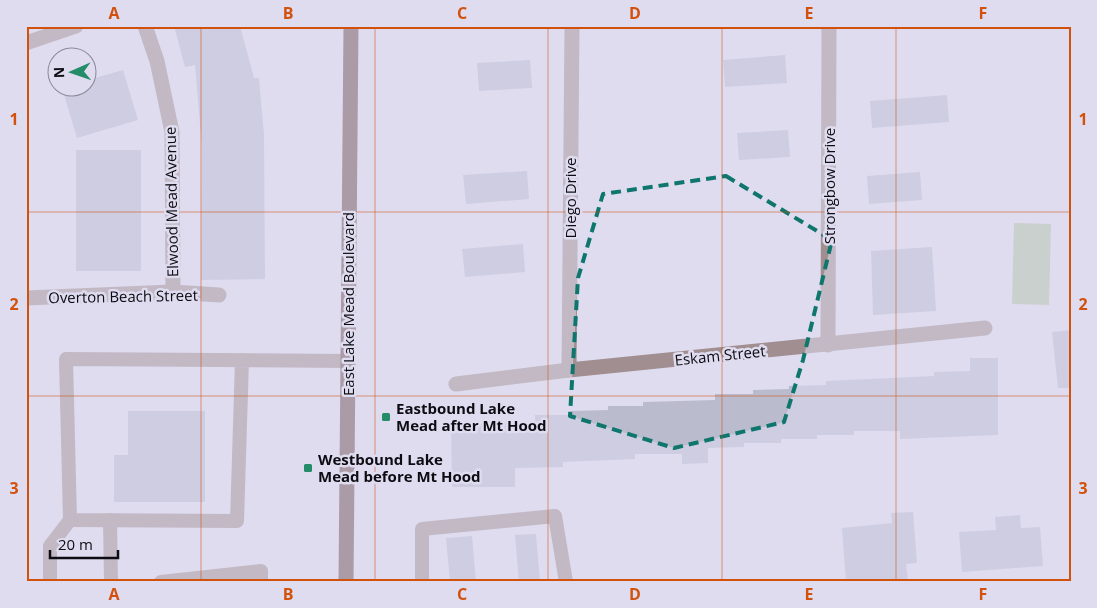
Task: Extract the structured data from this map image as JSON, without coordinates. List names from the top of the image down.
{
  "streets": {
    "main road": ["East Lake Mead Boulevard"],
    "street": [
      "Strongbow Drive",
      "Diego Drive",
      "Elwood Mead Avenue",
      "Overton Beach Street",
      "Eskam Street"
    ]
  },
  "crossings": [
    ["Strongbow Drive", "Eskam Street"],
    ["Diego Drive", "Eskam Street"],
    ["Elwood Mead Avenue", "Overton Beach Street"]
  ],
  "places": {
    "transit": ["Eastbound Lake Mead after Mt Hood", "Westbound Lake Mead before Mt Hood"]
  },
  "scale_bar": "20 m",
  "north": "left",
  "grid": {
    "columns": [
      "A",
      "B",
      "C",
      "D",
      "E",
      "F"
    ],
    "rows": ["1", "2", "3"]
  }
}
